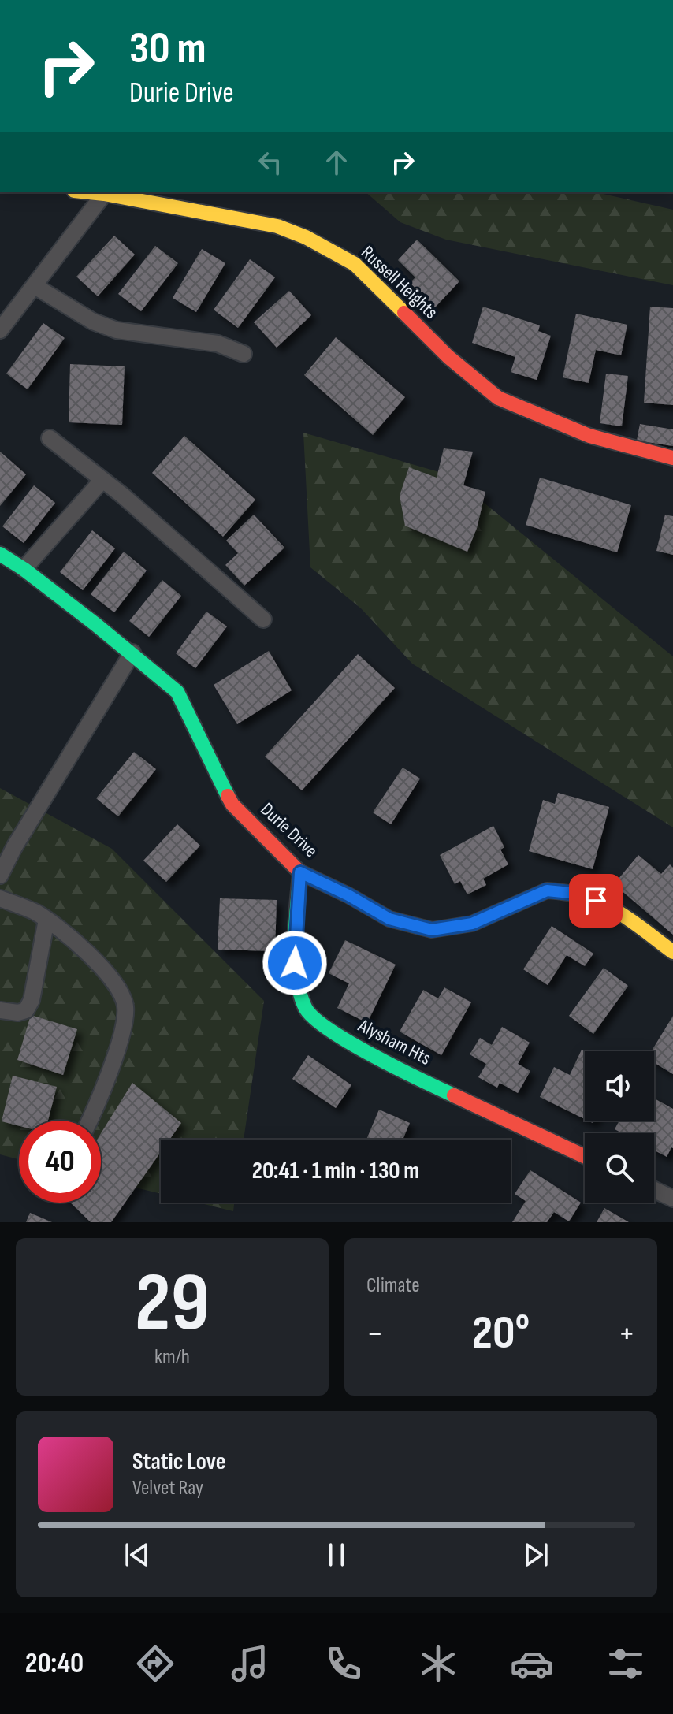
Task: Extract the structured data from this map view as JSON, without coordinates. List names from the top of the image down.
{
  "streets": {
    "street": ["Russell Heights", "Durie Drive", "Alysham Hts"]
  },
  "crossings": [
    ["Durie Drive", "Alysham Hts"]
  ],
  "page": {
    "turn": ["30 m", "Durie Drive"],
    "limit": "40",
    "trip": "20:41 · 1 min · 130 m",
    "tile": [
      ["29", "km/h"],
      "Climate"
    ],
    "heat": ["−", "20°", "+"],
    "song": ["Static Love", "Velvet Ray"],
    "tabs": "20:40"
  }
}
